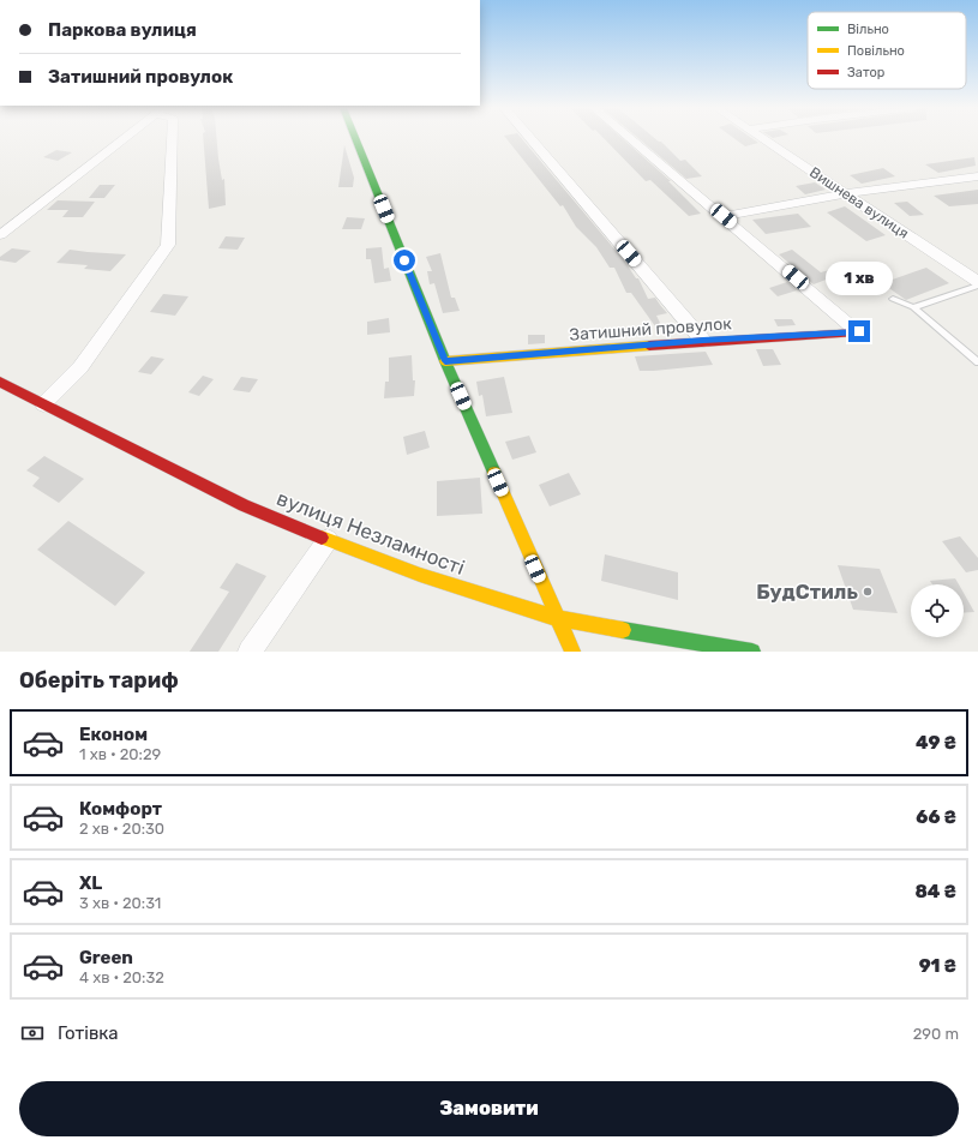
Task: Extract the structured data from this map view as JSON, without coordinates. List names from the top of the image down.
{
  "streets": {
    "main road": ["Затишний провулок", "вулиця Незламності"],
    "street": ["Вишнева вулиця"]
  },
  "places": ["БудСтиль"],
  "legend": ["Вільно", "Повільно", "Затор"],
  "page": {
    "banner": ["Паркова вулиця", "Затишний провулок"],
    "bubble": "1 хв",
    "heading": "Оберіть тариф",
    "list": [
      {
        "name": "Економ",
        "note": "1 хв · 20:29",
        "value": "49 ₴"
      },
      {
        "name": "Комфорт",
        "note": "2 хв · 20:30",
        "value": "66 ₴"
      },
      {
        "name": "XL",
        "note": "3 хв · 20:31",
        "value": "84 ₴"
      },
      {
        "name": "Green",
        "note": "4 хв · 20:32",
        "value": "91 ₴"
      }
    ],
    "pay": ["Готівка", "290 m"],
    "buttons": "Замовити"
  }
}
